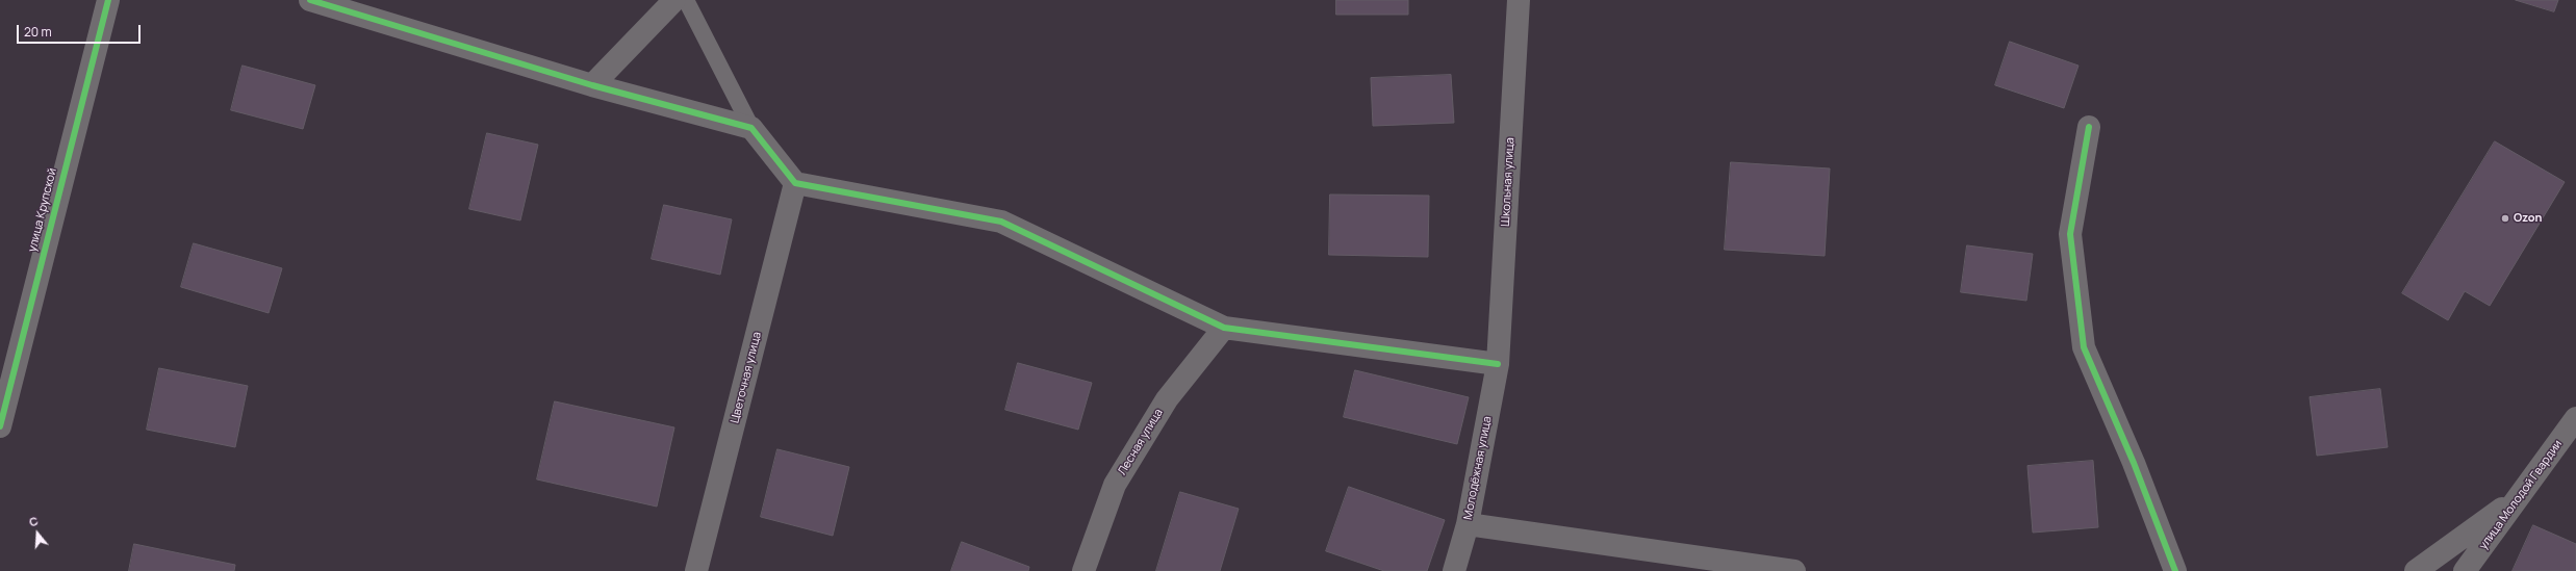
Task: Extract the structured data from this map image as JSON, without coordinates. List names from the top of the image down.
{
  "streets": {
    "street": [
      "Школьная улица",
      "улица Крупской",
      "Цветочная улица",
      "Лесная улица",
      "Молодёжная улица",
      "улица Молодой Гвардии"
    ]
  },
  "crossings": [
    ["Школьная улица", "Молодёжная улица"]
  ],
  "places": ["Ozon"],
  "scale_bar": "20 m",
  "north": "top"
}
